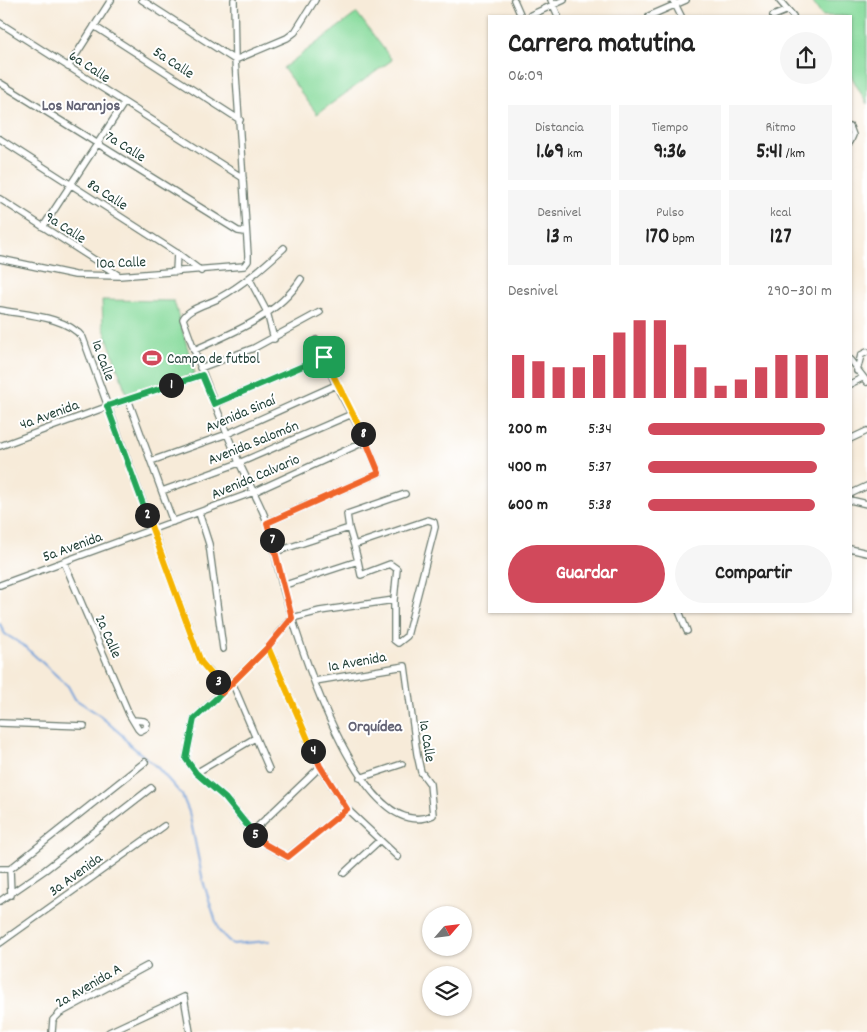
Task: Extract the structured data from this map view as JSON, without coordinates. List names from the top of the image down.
{
  "streets": {
    "street": [
      "5a Calle",
      "6a Calle",
      "7a Calle",
      "8a Calle",
      "9a Calle",
      "10a Calle",
      "1a Calle",
      "Avenida Sinaí",
      "4a Avenida",
      "Avenida Salomón",
      "Avenida Calvario",
      "5a Avenida",
      "2a Calle",
      "1a Avenida",
      "3a Avenida",
      "2a Avenida A"
    ]
  },
  "crossings": [
    ["7a Calle", "10a Calle"],
    ["8a Calle", "10a Calle"],
    ["9a Calle", "10a Calle"],
    ["1a Calle", "4a Avenida"],
    ["1a Calle", "Avenida Calvario"],
    ["1a Calle", "5a Avenida"],
    ["1a Calle", "1a Avenida"],
    ["Avenida Calvario", "5a Avenida"],
    ["5a Avenida", "2a Calle"]
  ],
  "districts": ["Los Naranjos", "Orquídea"],
  "places": {
    "sports": ["Campo de futbol"]
  },
  "north": "top right",
  "page": {
    "heading": ["Carrera matutina", "06:09"],
    "stats": [
      ["Distancia", "1.69 km"],
      ["Tiempo", "9:36"],
      ["Ritmo", "5:41 /km"],
      ["Desnivel", "13 m"],
      ["Pulso", "170 bpm"],
      ["kcal", "127"]
    ],
    "chart": ["Desnivel", "290–301 m"],
    "pins": [
      "1",
      "8",
      "2",
      "7",
      "3",
      "4",
      "5"
    ],
    "list": [
      {
        "name": "200 m",
        "note": "5:34"
      },
      {
        "name": "400 m",
        "note": "5:37"
      },
      {
        "name": "600 m",
        "note": "5:38"
      }
    ],
    "buttons": ["Guardar", "Compartir"]
  }
}
